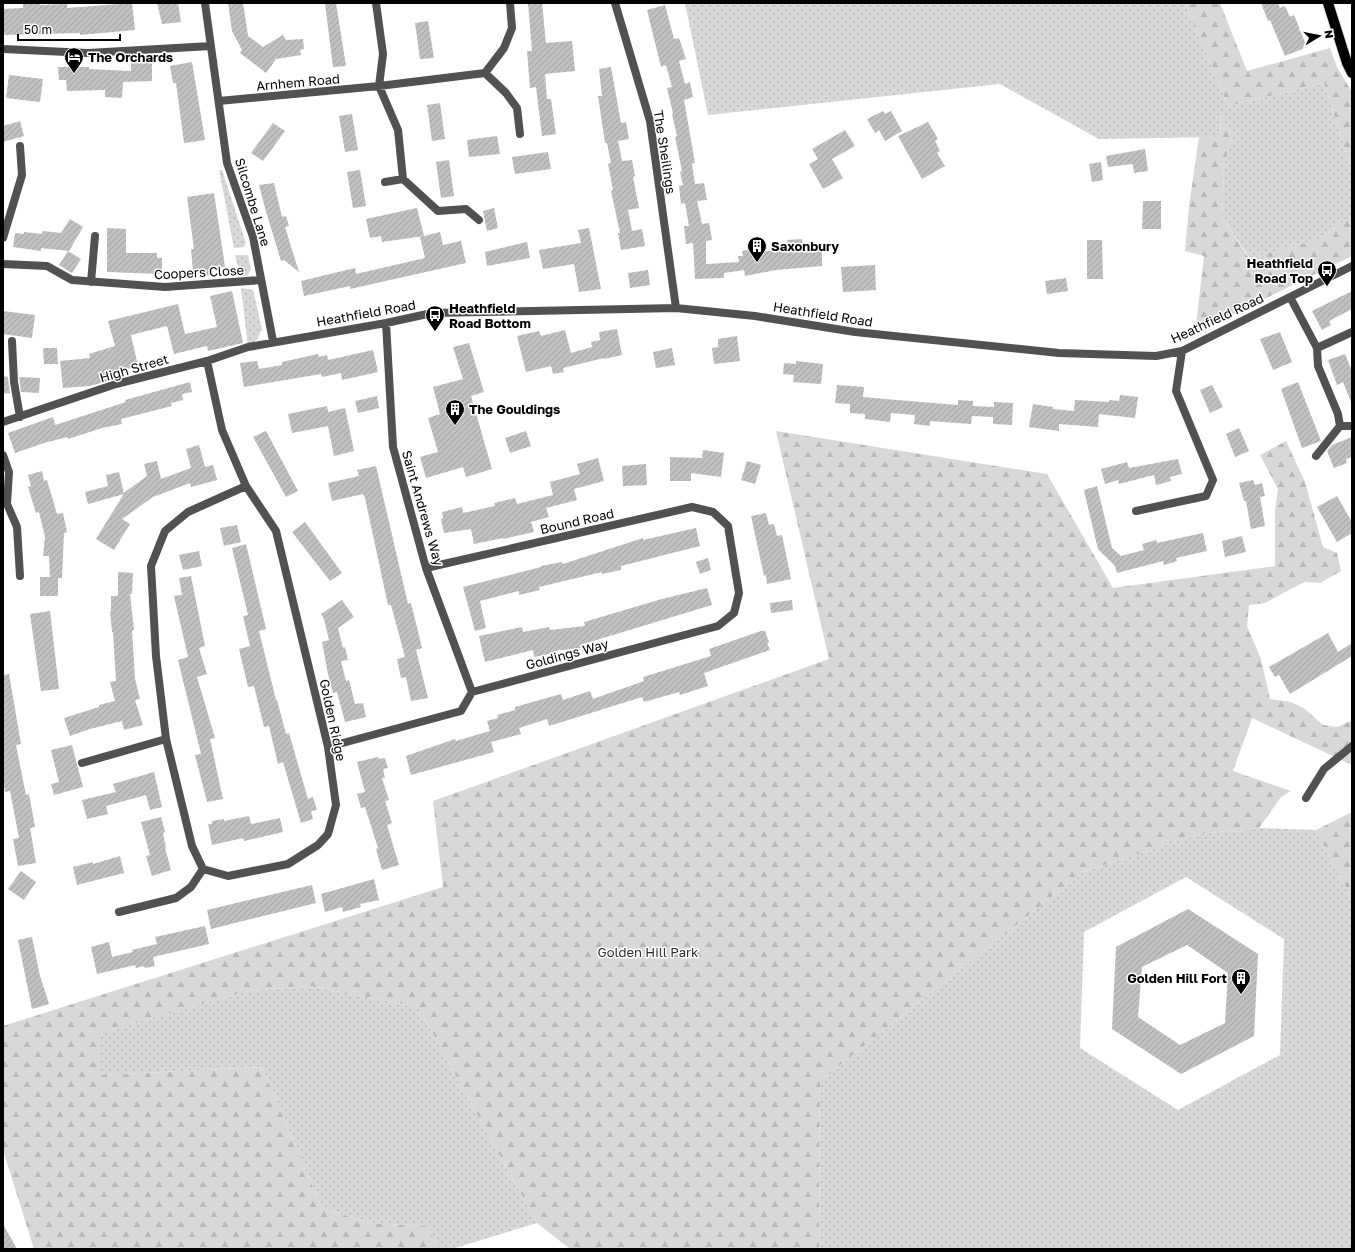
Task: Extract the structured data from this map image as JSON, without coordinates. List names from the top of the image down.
{
  "streets": {
    "street": [
      "Arnhem Road",
      "The Sheilings",
      "Silcombe Lane",
      "Coopers Close",
      "Heathfield Road",
      "High Street",
      "Saint Andrews Way",
      "Bound Road",
      "Goldings Way",
      "Golden Ridge"
    ]
  },
  "crossings": [
    ["Arnhem Road", "Silcombe Lane"],
    ["The Sheilings", "Heathfield Road"],
    ["Silcombe Lane", "Coopers Close"],
    ["Silcombe Lane", "Heathfield Road"],
    ["Silcombe Lane", "High Street"],
    ["Heathfield Road", "High Street"],
    ["Heathfield Road", "Saint Andrews Way"],
    ["High Street", "Golden Ridge"],
    ["Saint Andrews Way", "Bound Road"],
    ["Saint Andrews Way", "Goldings Way"],
    ["Bound Road", "Goldings Way"]
  ],
  "parks": ["Golden Hill Park"],
  "places": {
    "hotel": ["The Orchards"],
    "building": ["Saxonbury", "The Gouldings", "Golden Hill Fort"],
    "bus stop": ["Heathfield Road Top", "Heathfield Road Bottom"]
  },
  "scale_bar": "50 m",
  "north": "right"
}
